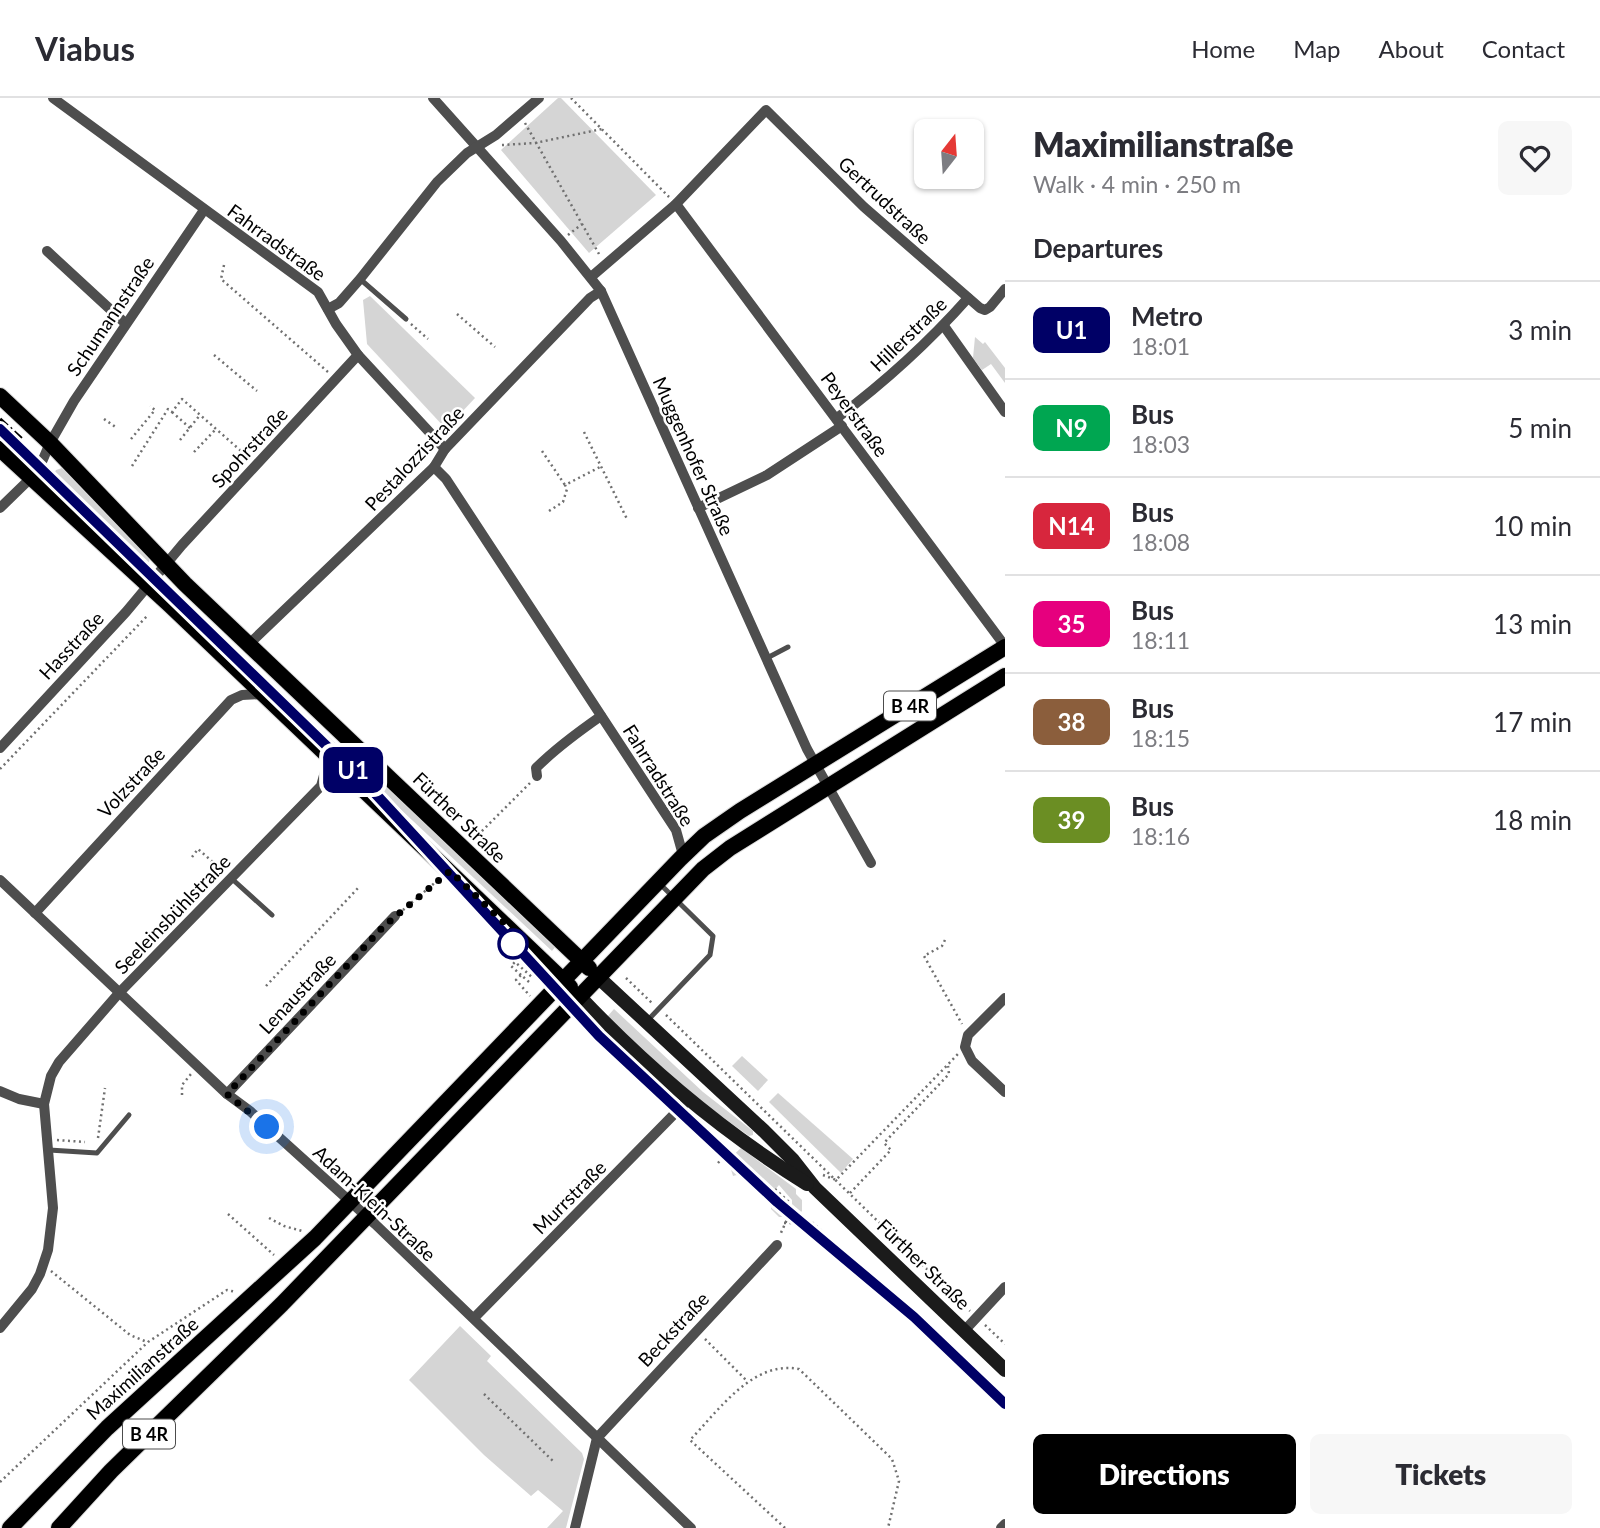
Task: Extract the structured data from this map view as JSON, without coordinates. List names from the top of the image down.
{
  "streets": {
    "main road": ["B 4R", "Fürther Straße", "Maximilianstraße"],
    "street": [
      "Gertrudstraße",
      "Fahrradstraße",
      "Schumannstraße",
      "Hillerstraße",
      "Peyerstraße",
      "Spohrstraße",
      "Muggenhofer Straße",
      "Pestalozzistraße",
      "Hasstraße",
      "Volzstraße",
      "Seeleinsbühlstraße",
      "Lenaustraße",
      "Murrstraße",
      "Adam-Klein-Straße",
      "Beckstraße"
    ]
  },
  "crossings": [
    ["Gertrudstraße", "Hillerstraße"],
    ["Gertrudstraße", "Peyerstraße"],
    ["Fahrradstraße", "Schumannstraße"],
    ["Fahrradstraße", "Spohrstraße"],
    ["Fahrradstraße", "Pestalozzistraße"],
    ["Fahrradstraße", "Maximilianstraße"],
    ["Schumannstraße", "Fürther Straße"],
    ["Hillerstraße", "Peyerstraße"],
    ["Hillerstraße", "Muggenhofer Straße"],
    ["Peyerstraße", "Maximilianstraße"],
    ["Spohrstraße", "Hasstraße"],
    ["Spohrstraße", "Fürther Straße"],
    ["Muggenhofer Straße", "Pestalozzistraße"],
    ["Muggenhofer Straße", "B 4R"],
    ["Muggenhofer Straße", "Maximilianstraße"],
    ["Pestalozzistraße", "Fürther Straße"],
    ["Hasstraße", "Fürther Straße"],
    ["B 4R", "Fürther Straße"],
    ["B 4R", "Adam-Klein-Straße"],
    ["Volzstraße", "Fürther Straße"],
    ["Volzstraße", "Adam-Klein-Straße"],
    ["Fürther Straße", "Seeleinsbühlstraße"],
    ["Fürther Straße", "Murrstraße"],
    ["Fürther Straße", "Maximilianstraße"],
    ["Seeleinsbühlstraße", "Adam-Klein-Straße"],
    ["Lenaustraße", "Adam-Klein-Straße"],
    ["Murrstraße", "Adam-Klein-Straße"],
    ["Adam-Klein-Straße", "Beckstraße"],
    ["Adam-Klein-Straße", "Maximilianstraße"]
  ],
  "lines": ["metro line U1"],
  "north": "top",
  "page": {
    "header": "Viabus",
    "nav": [
      "Home",
      "Map",
      "About",
      "Contact"
    ],
    "on_map": "U1",
    "heading": [
      ["Maximilianstraße", "Walk · 4 min · 250 m"],
      "Departures"
    ],
    "list": [
      {
        "mark": "U1",
        "name": "Metro",
        "note": "18:01",
        "value": "3 min"
      },
      {
        "mark": "N9",
        "name": "Bus",
        "note": "18:03",
        "value": "5 min"
      },
      {
        "mark": "N14",
        "name": "Bus",
        "note": "18:08",
        "value": "10 min"
      },
      {
        "mark": "35",
        "name": "Bus",
        "note": "18:11",
        "value": "13 min"
      },
      {
        "mark": "38",
        "name": "Bus",
        "note": "18:15",
        "value": "17 min"
      },
      {
        "mark": "39",
        "name": "Bus",
        "note": "18:16",
        "value": "18 min"
      }
    ],
    "buttons": ["Directions", "Tickets"]
  }
}
